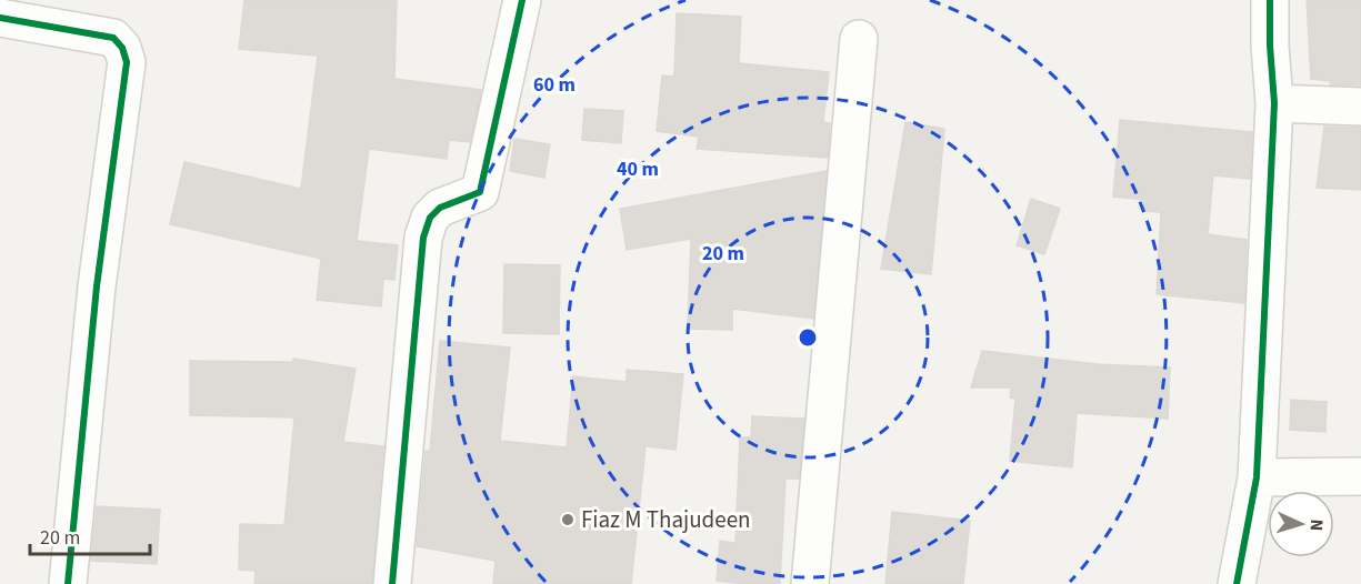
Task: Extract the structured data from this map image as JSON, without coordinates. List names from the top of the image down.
{
  "places": ["Fiaz M Thajudeen"],
  "scale_bar": "20 m",
  "north": "right",
  "rings": ["60 m", "40 m", "20 m"]
}
